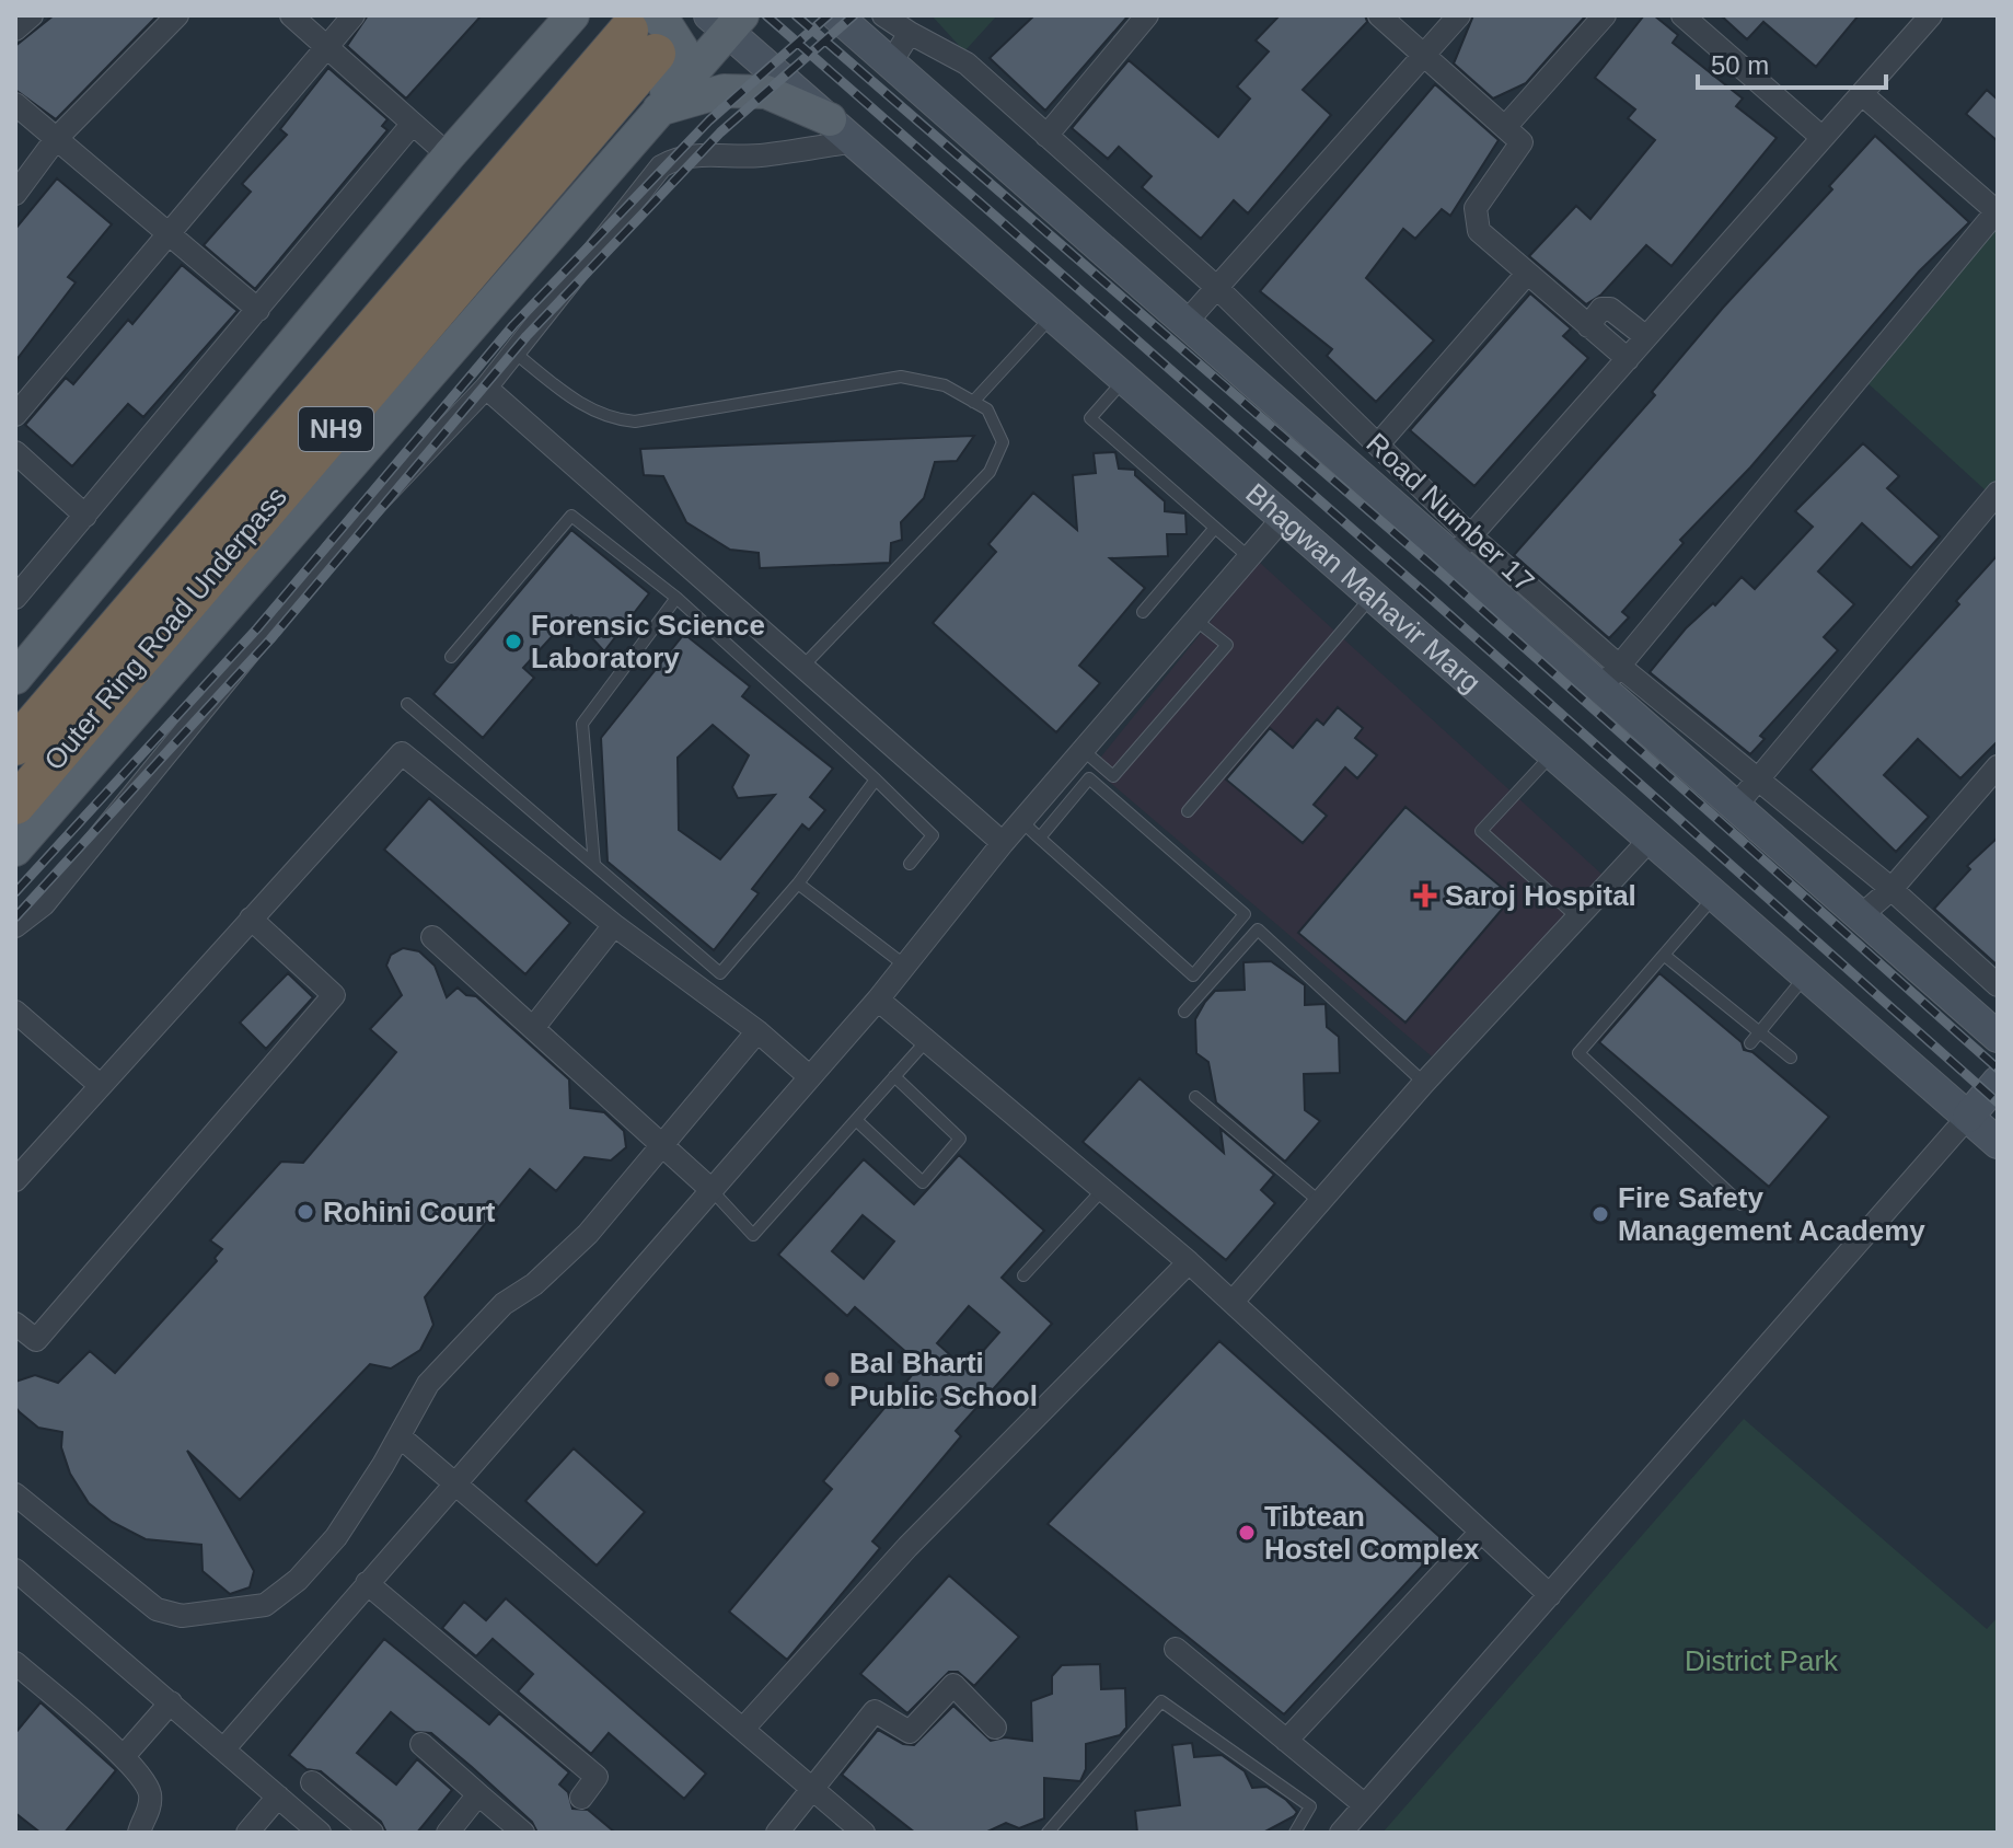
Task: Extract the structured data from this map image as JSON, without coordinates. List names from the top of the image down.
{
  "streets": {
    "highway": ["NH9", "Outer Ring Road Underpass"],
    "main road": ["Bhagwan Mahavir Marg"],
    "street": ["Road Number 17"]
  },
  "parks": ["District Park"],
  "places": {
    "other": [
      "Forensic Science Laboratory",
      "Rohini Court",
      "Fire Safety Management Academy",
      "Bal Bharti Public School",
      "Tibtean Hostel Complex"
    ],
    "health": ["Saroj Hospital"]
  },
  "scale_bar": "50 m"
}
